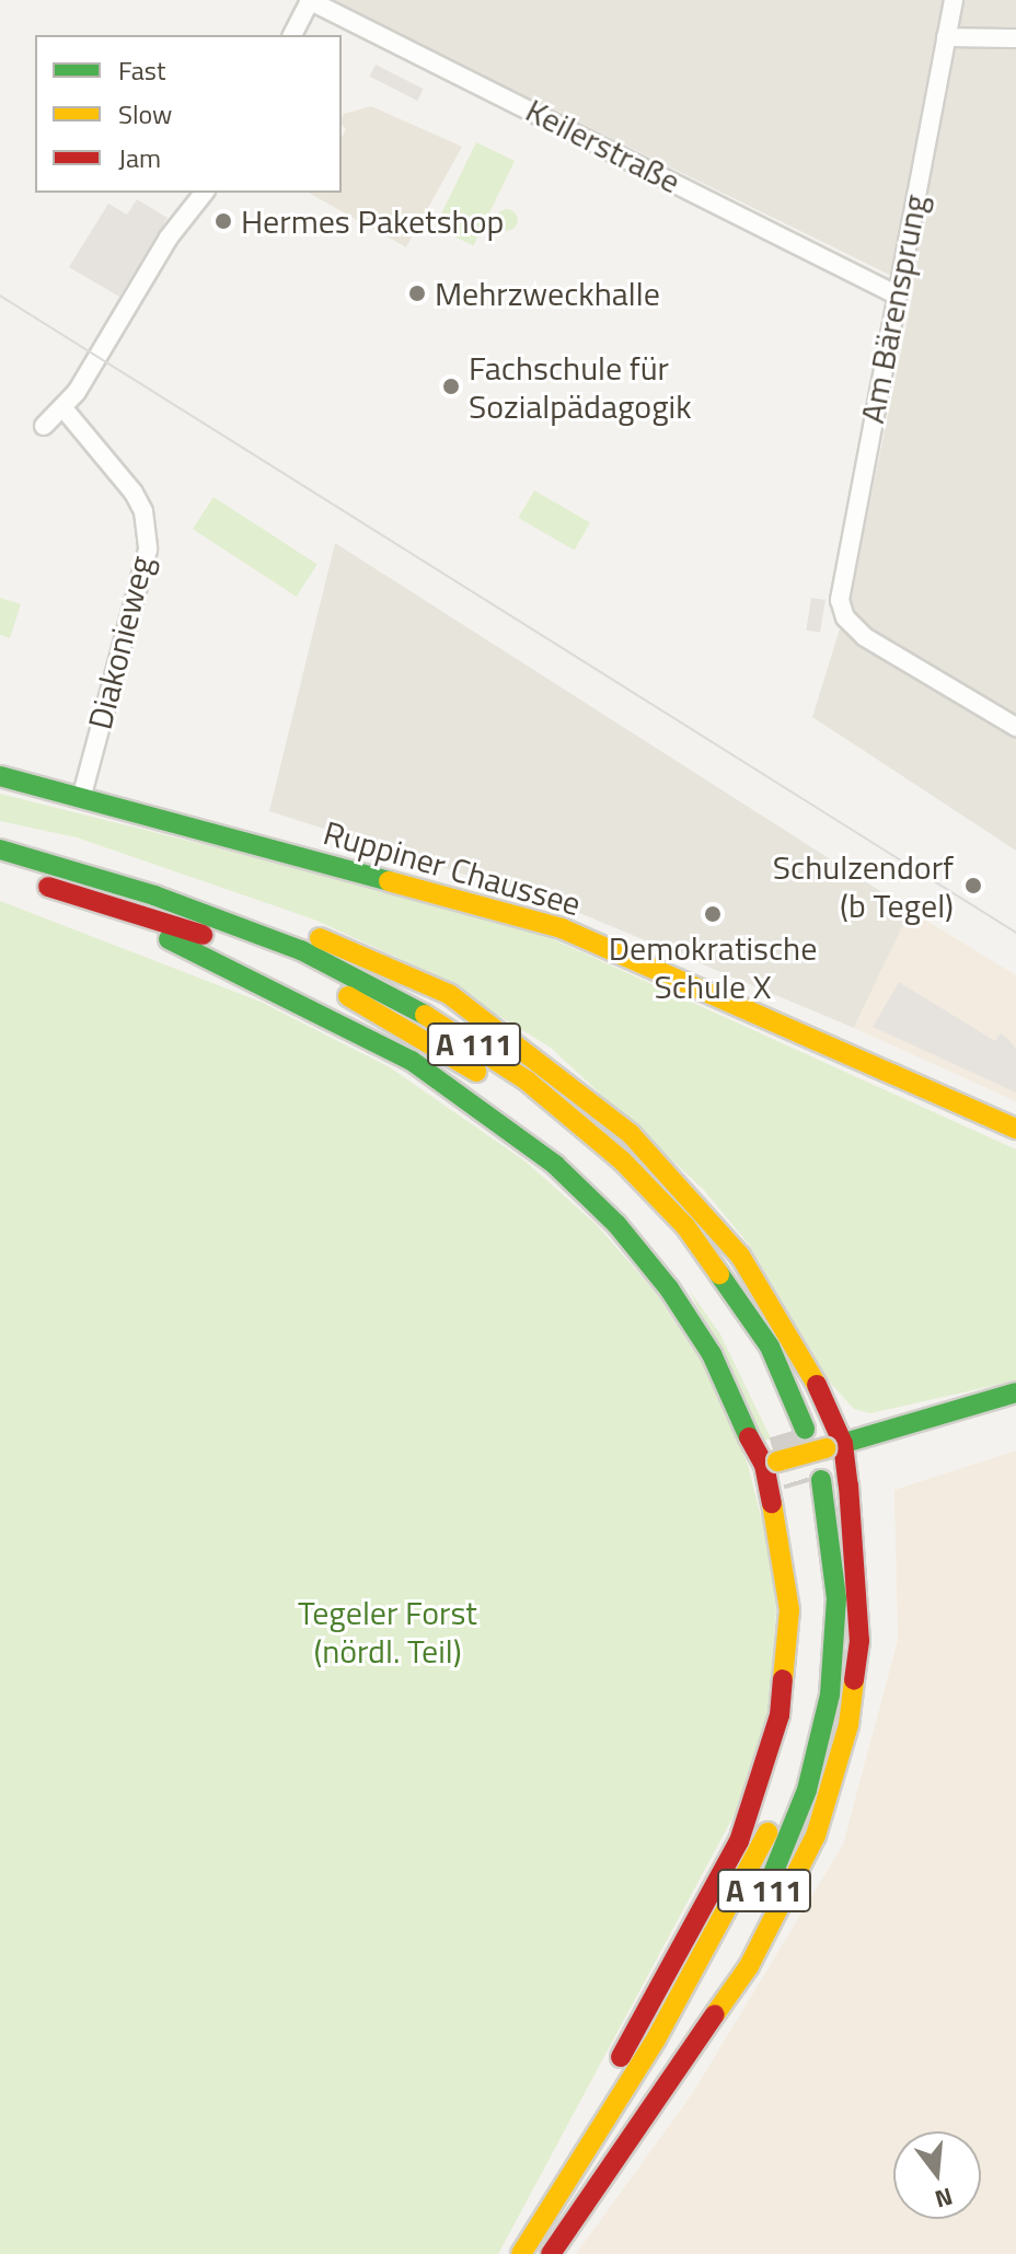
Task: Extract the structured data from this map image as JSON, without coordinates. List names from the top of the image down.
{
  "streets": {
    "main road": ["Ruppiner Chaussee", "A 111"],
    "street": ["Keilerstraße", "Am Bärensprung", "Diakonieweg"]
  },
  "crossings": [
    ["Keilerstraße", "Am Bärensprung"],
    ["Diakonieweg", "Ruppiner Chaussee"]
  ],
  "parks": ["Tegeler Forst (nördl. Teil)"],
  "places": [
    "Hermes Paketshop",
    "Mehrzweckhalle",
    "Fachschule für Sozialpädagogik",
    "Schulzendorf (b Tegel)",
    "Demokratische Schule X"
  ],
  "legend": ["Fast", "Slow", "Jam"],
  "north": "bottom"
}
